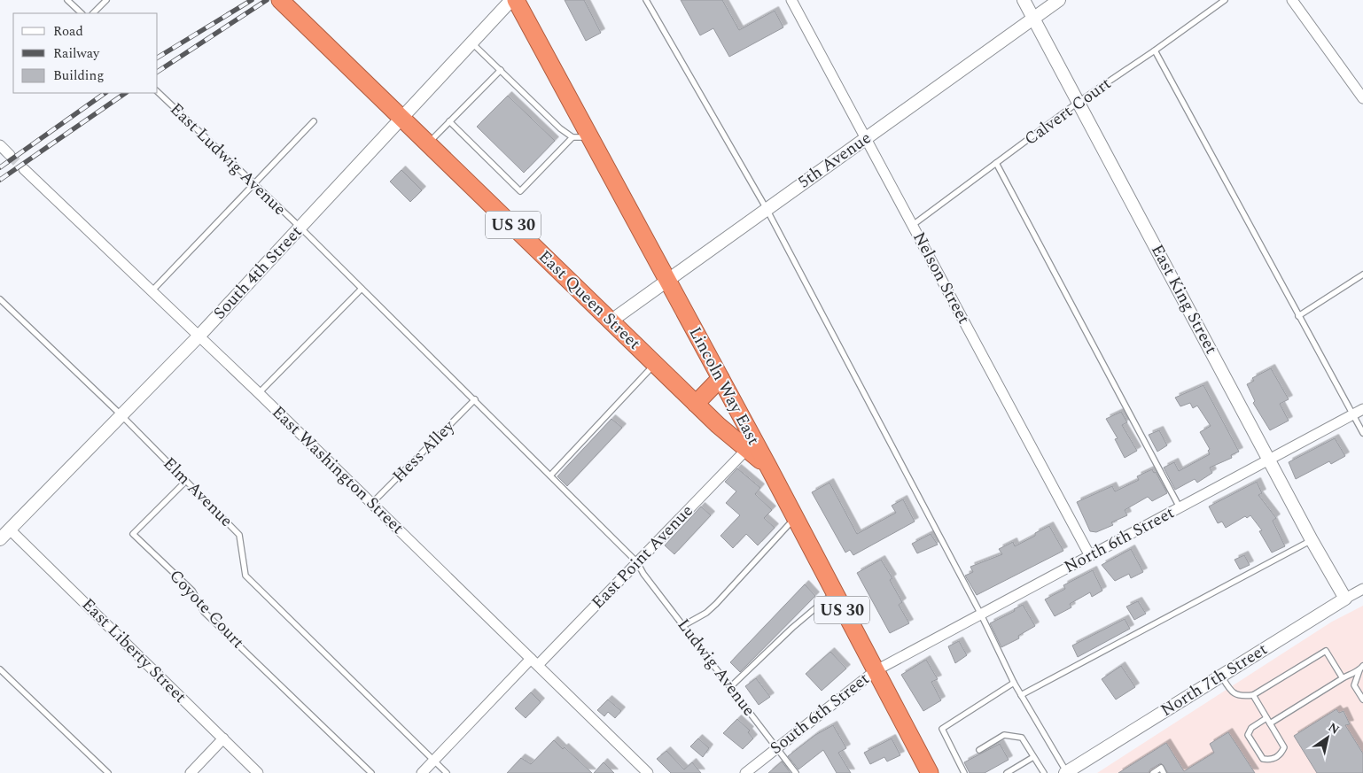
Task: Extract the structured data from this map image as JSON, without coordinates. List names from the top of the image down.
{
  "streets": {
    "highway": ["US 30", "East Queen Street", "Lincoln Way East"],
    "street": [
      "5th Avenue",
      "South 4th Street",
      "Nelson Street",
      "East King Street",
      "East Washington Street",
      "North 6th Street",
      "East Point Avenue",
      "East Liberty Street",
      "North 7th Street",
      "South 6th Street"
    ],
    "lane": [
      "Calvert Court",
      "East Ludwig Avenue",
      "Hess Alley",
      "Elm Avenue",
      "Coyote Court",
      "Ludwig Avenue"
    ]
  },
  "crossings": [
    ["Calvert Court", "Nelson Street"],
    ["Calvert Court", "East King Street"],
    ["East Ludwig Avenue", "South 4th Street"],
    ["5th Avenue", "Nelson Street"],
    ["5th Avenue", "East King Street"],
    ["5th Avenue", "East Queen Street"],
    ["5th Avenue", "Lincoln Way East"],
    ["South 4th Street", "East Queen Street"],
    ["South 4th Street", "East Washington Street"],
    ["South 4th Street", "Elm Avenue"],
    ["South 4th Street", "East Liberty Street"],
    ["Nelson Street", "North 6th Street"],
    ["East King Street", "North 6th Street"],
    ["East King Street", "North 7th Street"],
    ["East Queen Street", "Lincoln Way East"],
    ["East Queen Street", "East Point Avenue"],
    ["Lincoln Way East", "North 6th Street"],
    ["Lincoln Way East", "South 6th Street"],
    ["Hess Alley", "East Washington Street"],
    ["East Washington Street", "East Point Avenue"],
    ["Elm Avenue", "East Point Avenue"],
    ["Elm Avenue", "Coyote Court"],
    ["North 6th Street", "South 6th Street"],
    ["East Point Avenue", "Ludwig Avenue"],
    ["Ludwig Avenue", "South 6th Street"]
  ],
  "legend": ["Road", "Railway", "Building"],
  "north": "top right"
}
